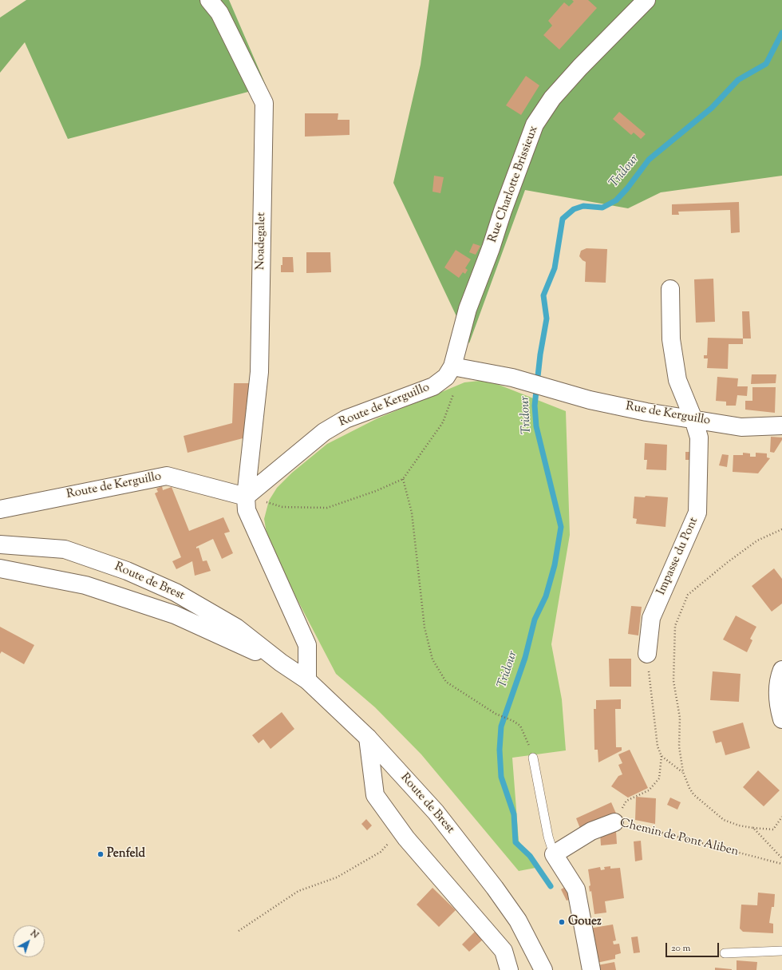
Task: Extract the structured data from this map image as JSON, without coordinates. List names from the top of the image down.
{
  "streets": {
    "street": [
      "Rue Charlotte Brissieux",
      "Noadegalet",
      "Route de Kerguillo",
      "Rue de Kerguillo",
      "Impasse du Pont",
      "Route de Brest",
      "Chemin de Pont Aliben"
    ]
  },
  "crossings": [
    ["Rue Charlotte Brissieux", "Route de Kerguillo"],
    ["Rue Charlotte Brissieux", "Rue de Kerguillo"],
    ["Noadegalet", "Route de Kerguillo"],
    ["Route de Kerguillo", "Rue de Kerguillo"],
    ["Rue de Kerguillo", "Impasse du Pont"]
  ],
  "water": ["Tridour"],
  "places": ["Penfeld", "Gouez"],
  "scale_bar": "20 m",
  "north": "top right"
}
